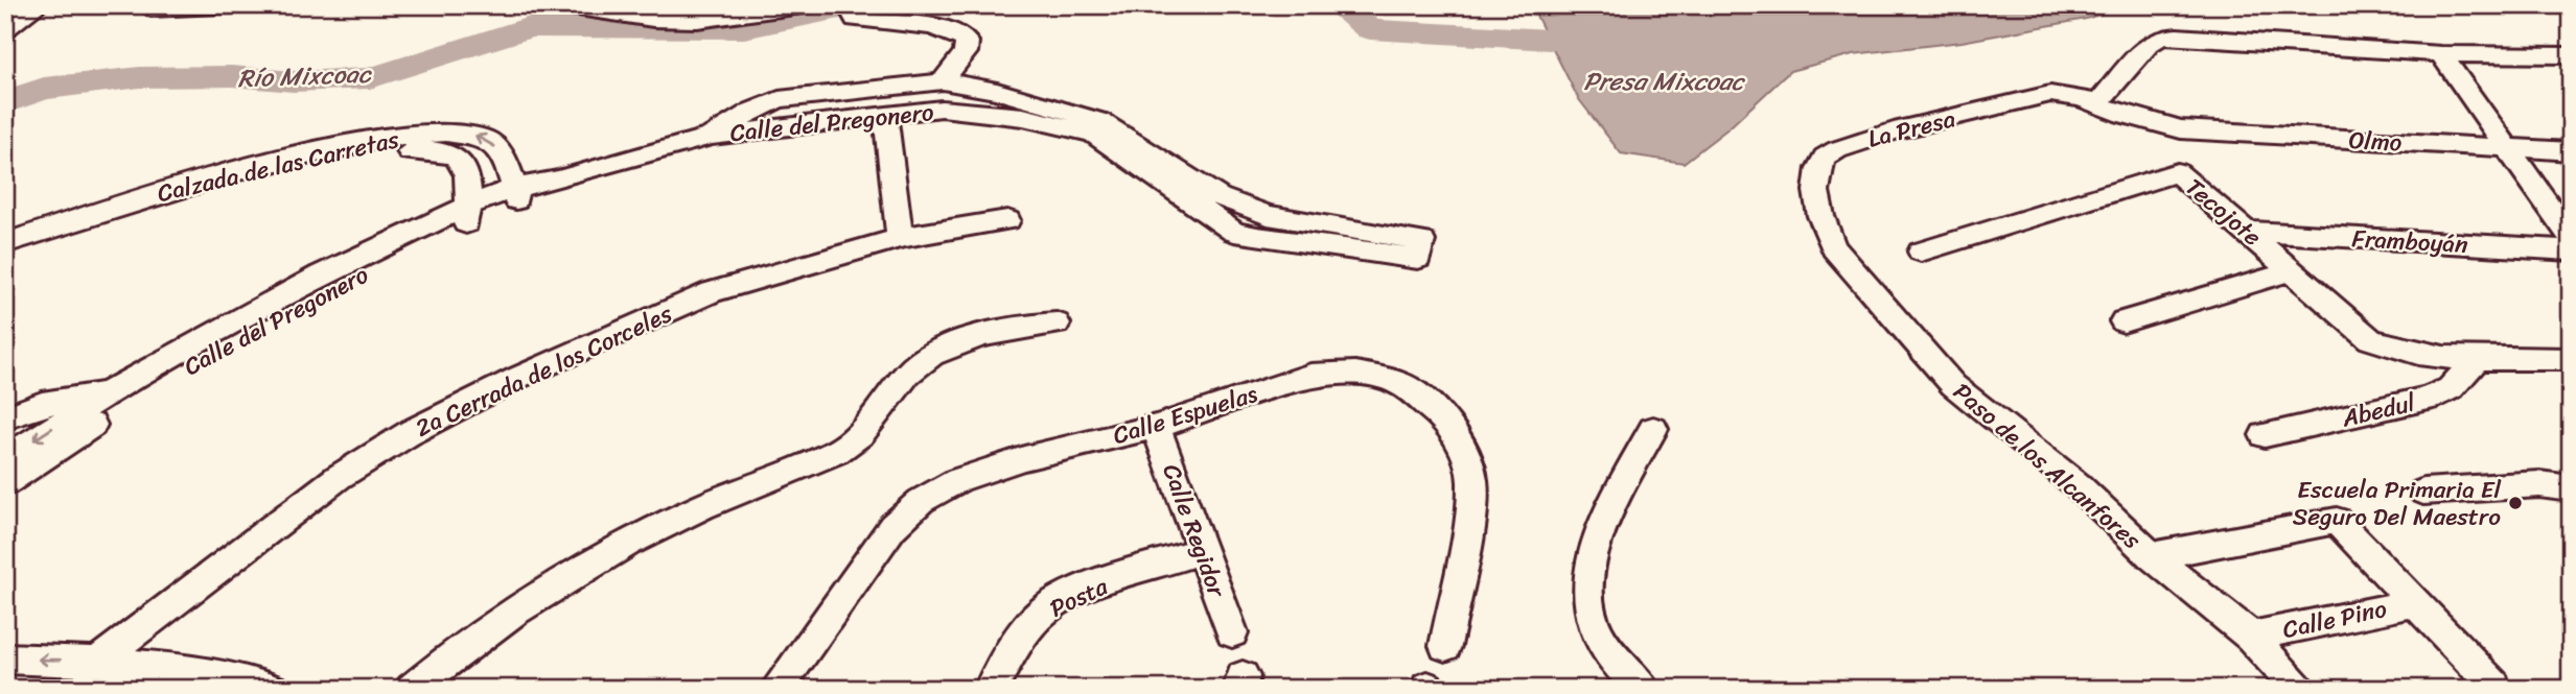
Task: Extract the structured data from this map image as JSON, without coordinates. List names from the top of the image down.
{
  "streets": {
    "street": [
      "Calle del Pregonero",
      "La Presa",
      "Olmo",
      "Calzada de las Carretas",
      "Tecojote",
      "Framboyán",
      "2a Cerrada de los Corceles",
      "Abedul",
      "Calle Espuelas",
      "Paso de los Alcanfores",
      "Calle Regidor",
      "Posta",
      "Calle Pino"
    ]
  },
  "crossings": [
    ["Calle del Pregonero", "Calzada de las Carretas"],
    ["La Presa", "Paso de los Alcanfores"],
    ["Olmo", "Tecojote"],
    ["Tecojote", "Framboyán"],
    ["Tecojote", "Abedul"],
    ["Calle Espuelas", "Calle Regidor"],
    ["Paso de los Alcanfores", "Calle Pino"],
    ["Calle Regidor", "Posta"]
  ],
  "water": ["Río Mixcoac", "Presa Mixcoac"],
  "places": ["Escuela Primaria El Seguro Del Maestro"]
}
